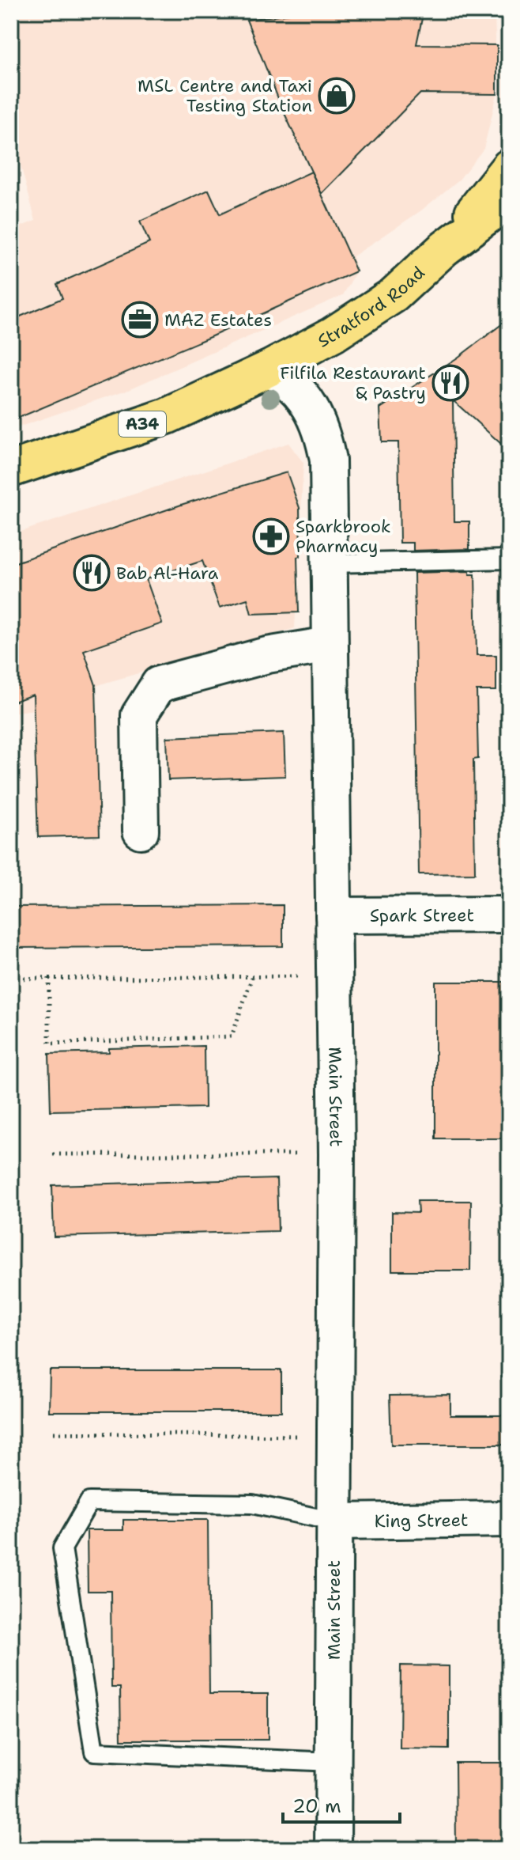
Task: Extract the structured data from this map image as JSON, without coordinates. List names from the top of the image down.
{
  "streets": {
    "highway": ["Stratford Road", "A34"],
    "street": ["Spark Street", "Main Street", "King Street"]
  },
  "crossings": [
    ["Stratford Road", "Main Street"],
    ["Spark Street", "Main Street"],
    ["Main Street", "King Street"]
  ],
  "places": {
    "shop": ["MSL Centre and Taxi Testing Station"],
    "office": ["MAZ Estates"],
    "restaurant": ["Filfila Restaurant & Pastry", "Bab Al-Hara"],
    "pharmacy": ["Sparkbrook Pharmacy"]
  },
  "scale_bar": "20 m"
}
